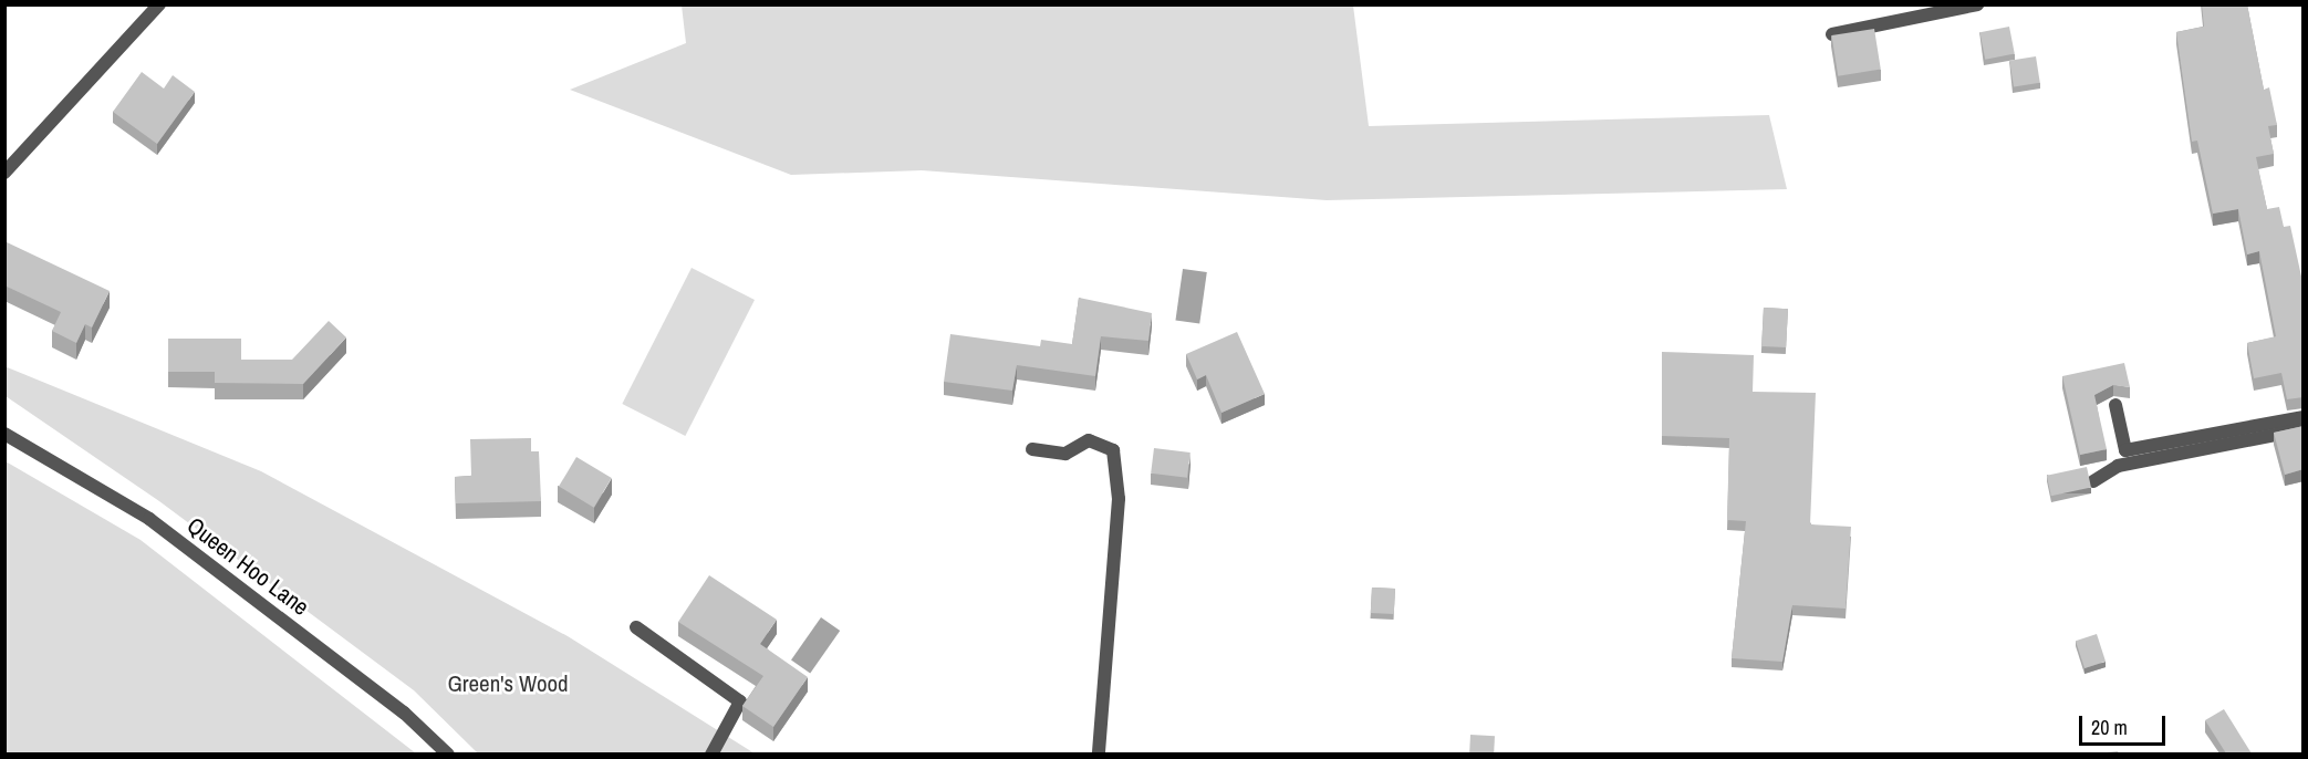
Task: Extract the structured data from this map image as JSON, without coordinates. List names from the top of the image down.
{
  "streets": {
    "street": ["Queen Hoo Lane"]
  },
  "parks": ["Green's Wood"],
  "scale_bar": "20 m"
}
